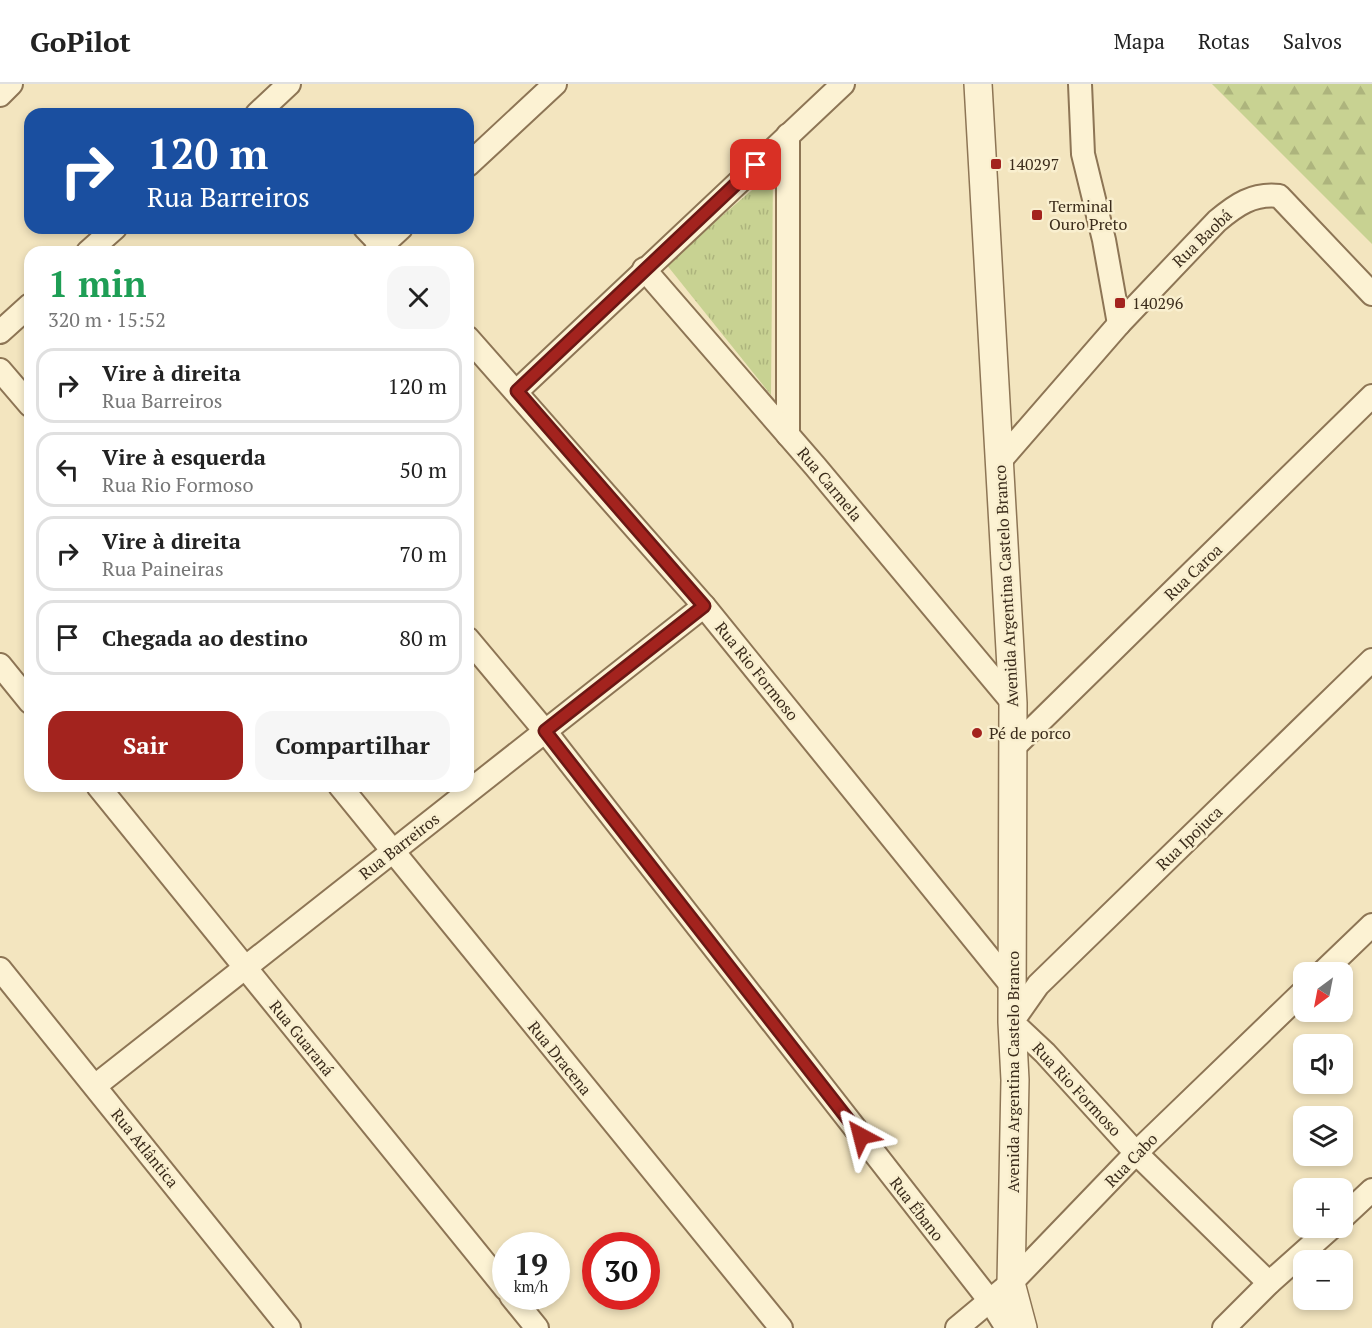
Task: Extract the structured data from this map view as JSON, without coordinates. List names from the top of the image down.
{
  "streets": {
    "street": [
      "Rua Baobá",
      "Rua Carmela",
      "Rua Caroa",
      "Avenida Argentina Castelo Branco",
      "Rua Rio Formoso",
      "Rua Ipojuca",
      "Rua Barreiros",
      "Rua Guaraná",
      "Rua Dracena",
      "Rua Atlântica",
      "Rua Cabo",
      "Rua Ébano"
    ]
  },
  "crossings": [
    ["Rua Baobá", "Avenida Argentina Castelo Branco"],
    ["Rua Carmela", "Avenida Argentina Castelo Branco"],
    ["Rua Caroa", "Avenida Argentina Castelo Branco"],
    ["Avenida Argentina Castelo Branco", "Rua Rio Formoso"],
    ["Avenida Argentina Castelo Branco", "Rua Ipojuca"],
    ["Avenida Argentina Castelo Branco", "Rua Cabo"],
    ["Rua Rio Formoso", "Rua Ipojuca"],
    ["Rua Rio Formoso", "Rua Barreiros"],
    ["Rua Rio Formoso", "Rua Cabo"],
    ["Rua Barreiros", "Rua Guaraná"],
    ["Rua Barreiros", "Rua Dracena"],
    ["Rua Barreiros", "Rua Atlântica"],
    ["Rua Barreiros", "Rua Ébano"],
    ["Rua Cabo", "Rua Ébano"]
  ],
  "places": {
    "transit": ["140297", "Terminal Ouro Preto", "140296"],
    "other": ["Pé de porco"]
  },
  "north": "bottom left",
  "page": {
    "header": "GoPilot",
    "nav": ["Mapa", "Rotas", "Salvos"],
    "turn": ["120 m", "Rua Barreiros"],
    "heading": ["1 min", "320 m · 15:52"],
    "list": [
      {
        "name": "Vire à direita",
        "note": "Rua Barreiros",
        "value": "120 m"
      },
      {
        "name": "Vire à esquerda",
        "note": "Rua Rio Formoso",
        "value": "50 m"
      },
      {
        "name": "Vire à direita",
        "note": "Rua Paineiras",
        "value": "70 m"
      },
      {
        "name": "Chegada ao destino",
        "value": "80 m"
      }
    ],
    "buttons": ["Sair", "Compartilhar"],
    "map_buttons": ["+", "−"],
    "speed": "19 km/h",
    "limit": "30"
  }
}
